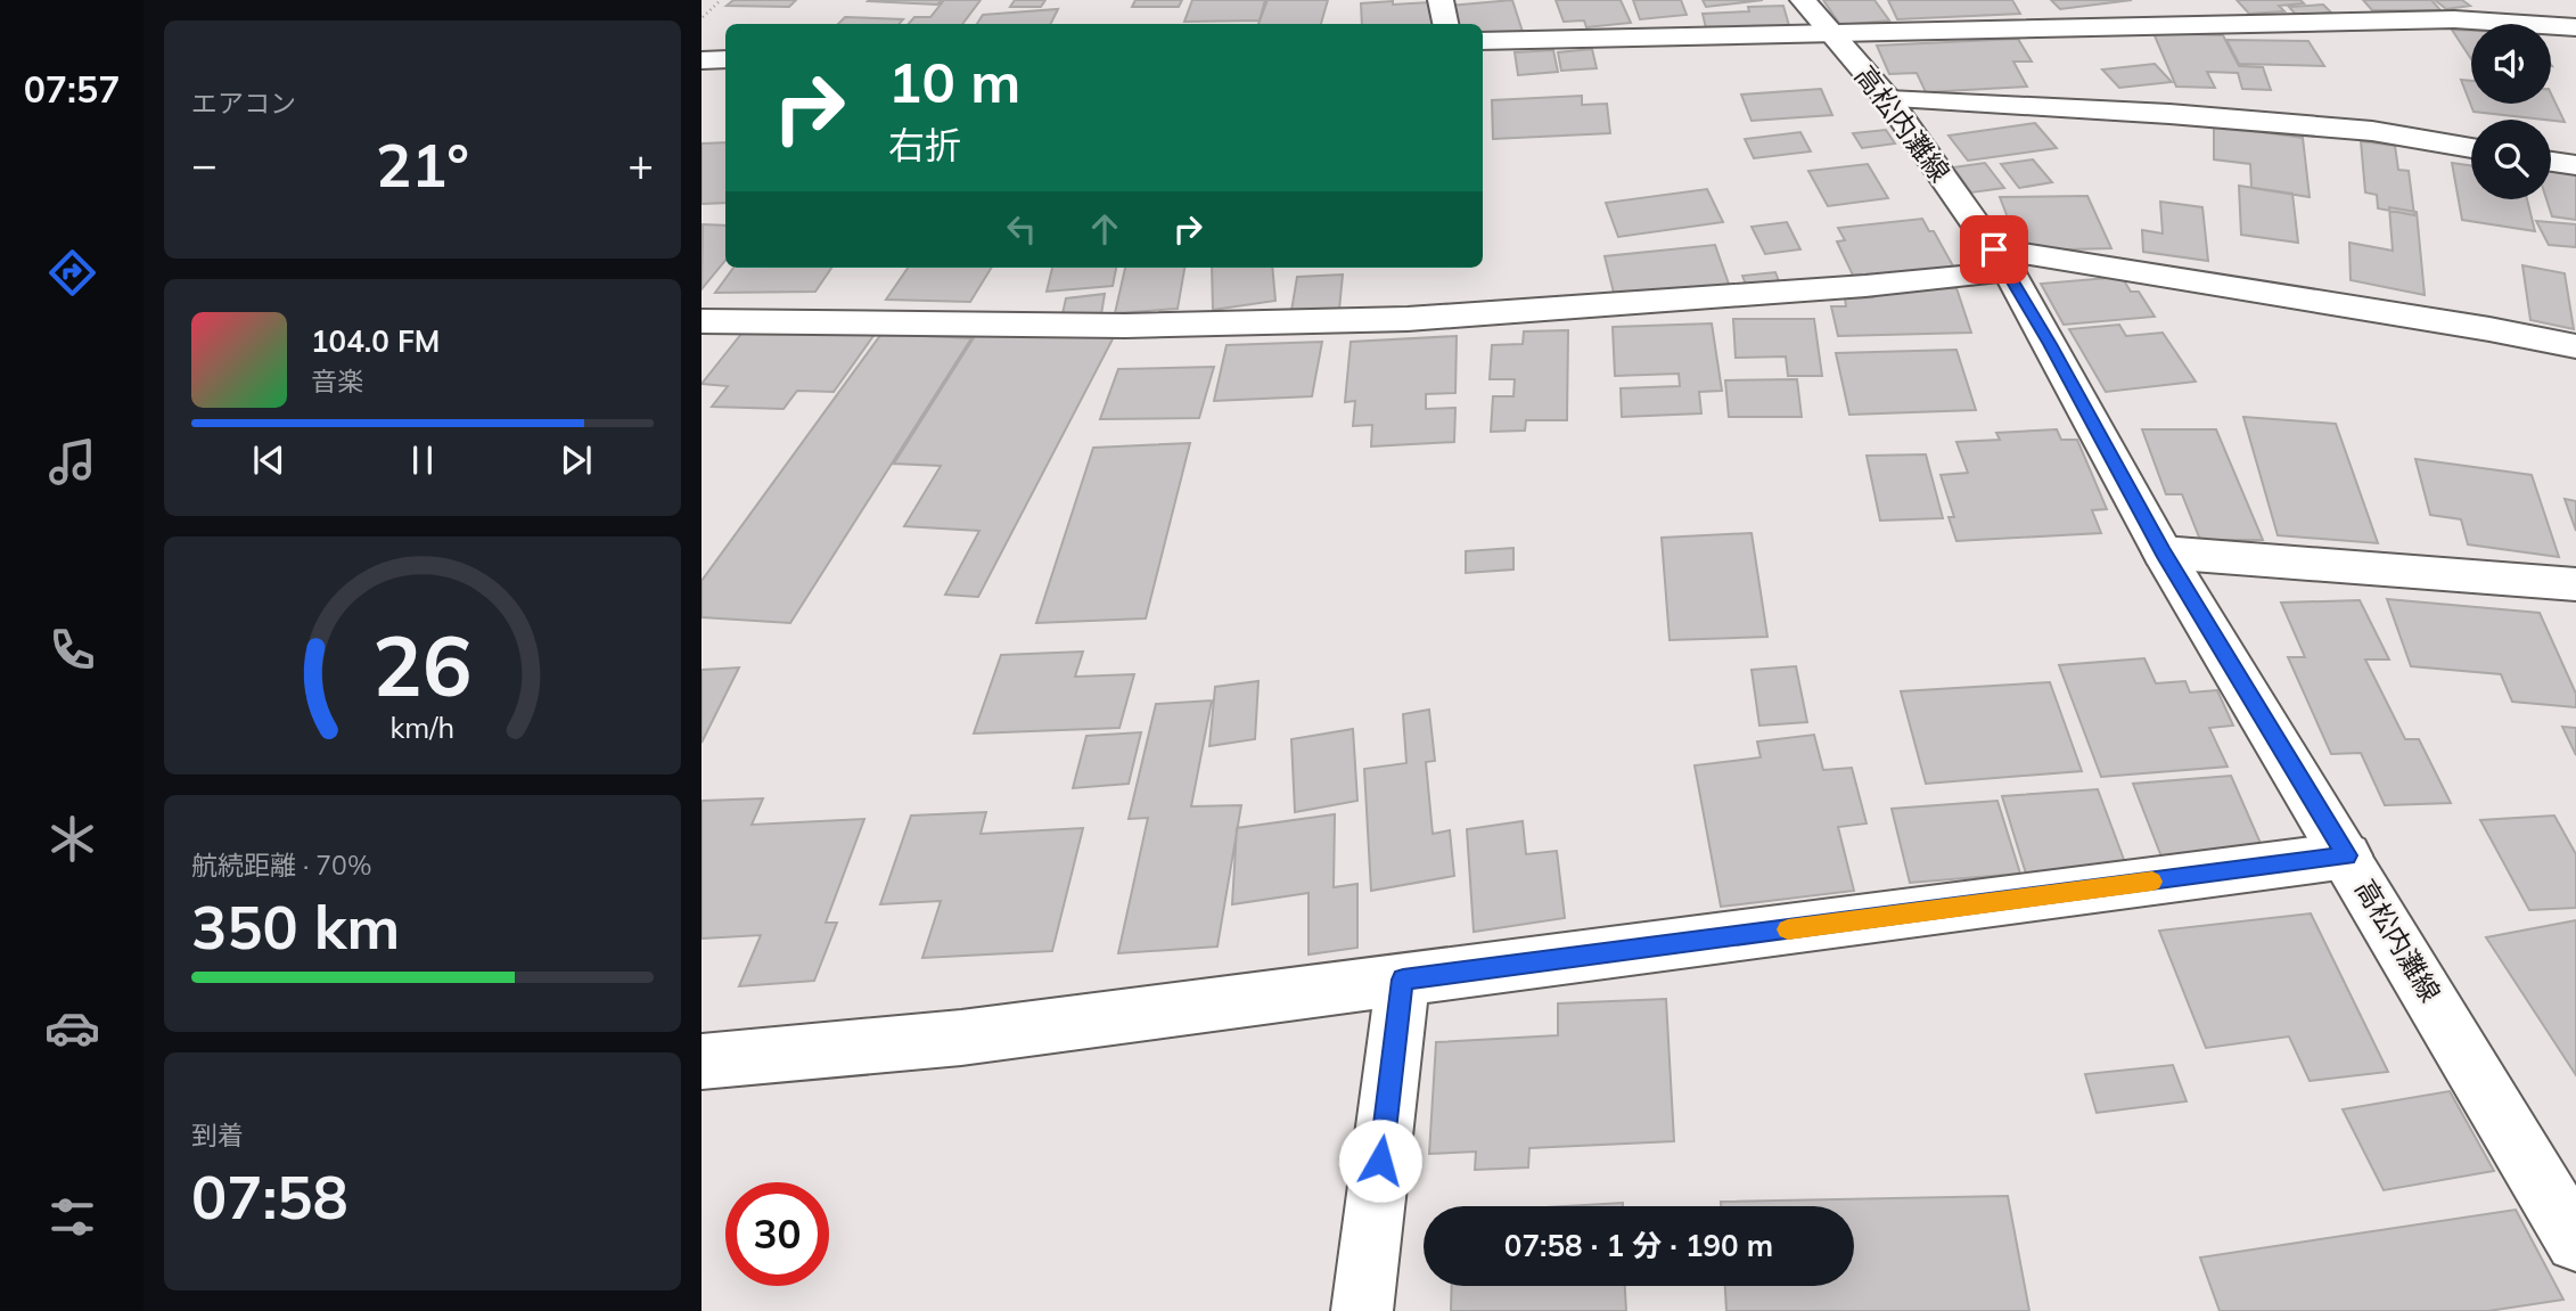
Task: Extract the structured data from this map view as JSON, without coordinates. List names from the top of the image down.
{
  "streets": {
    "street": ["高松内灘線"]
  },
  "page": {
    "tabs": "07:57",
    "tile": [
      "エアコン",
      ["航続距離 · 70%", "350 km"],
      ["到着", "07:58"]
    ],
    "turn": ["10 m", "右折"],
    "heat": ["−", "21°", "+"],
    "song": ["104.0 FM", "音楽"],
    "limit": "30",
    "trip": "07:58 · 1 分 · 190 m",
    "gauge": ["26", "km/h"]
  }
}
